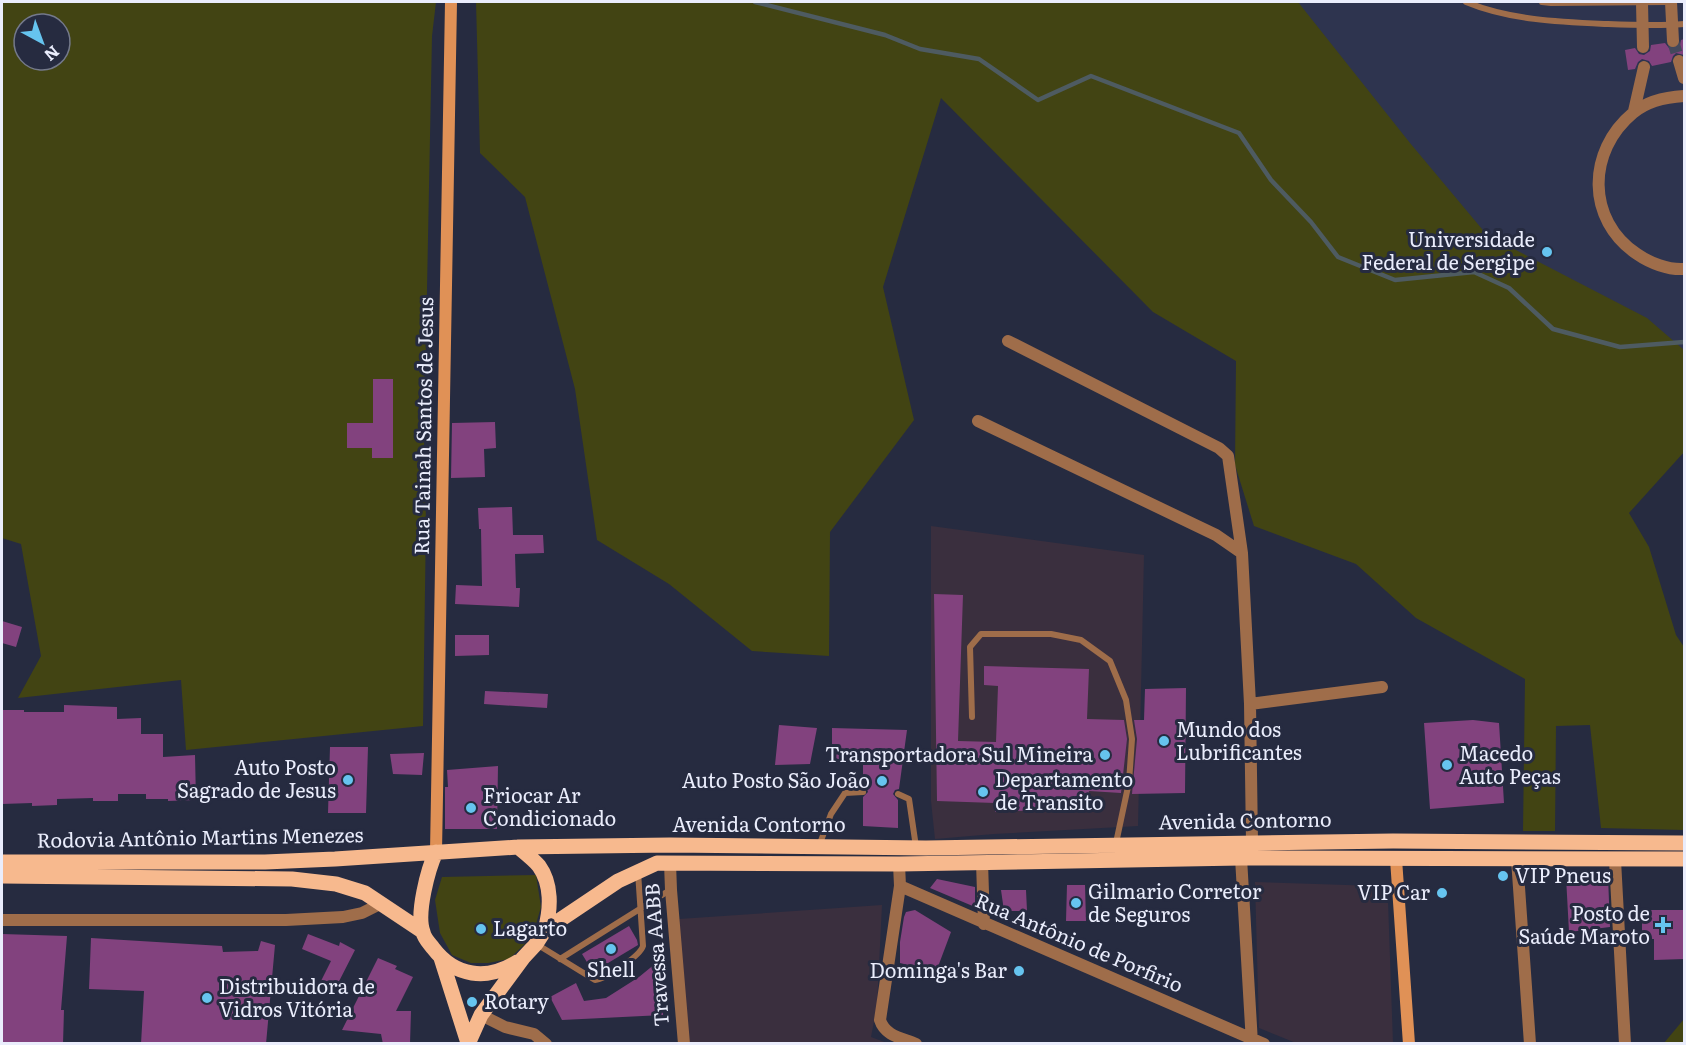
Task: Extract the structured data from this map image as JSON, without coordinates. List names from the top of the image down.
{
  "streets": {
    "main road": ["Avenida Contorno", "Rodovia Antônio Martins Menezes"],
    "street": ["Rua Tainah Santos de Jesus", "Rua Antônio de Porfirio", "Travessa AABB"]
  },
  "crossings": [
    ["Rua Tainah Santos de Jesus", "Avenida Contorno"],
    ["Rua Tainah Santos de Jesus", "Rodovia Antônio Martins Menezes"],
    ["Avenida Contorno", "Rodovia Antônio Martins Menezes"],
    ["Avenida Contorno", "Travessa AABB"]
  ],
  "places": {
    "other": [
      "Universidade Federal de Sergipe",
      "Mundo dos Lubrificantes",
      "Transportadora Sul Mineira",
      "Macedo Auto Peças",
      "Auto Posto Sagrado de Jesus",
      "Auto Posto São João",
      "Departamento de Transito",
      "Friocar Ar Condicionado",
      "VIP Pneus",
      "VIP Car",
      "Gilmario Corretor de Seguros",
      "Lagarto",
      "Shell",
      "Dominga's Bar",
      "Distribuidora de Vidros Vitória",
      "Rotary"
    ],
    "health": ["Posto de Saúde Maroto"]
  },
  "north": "bottom right"
}
